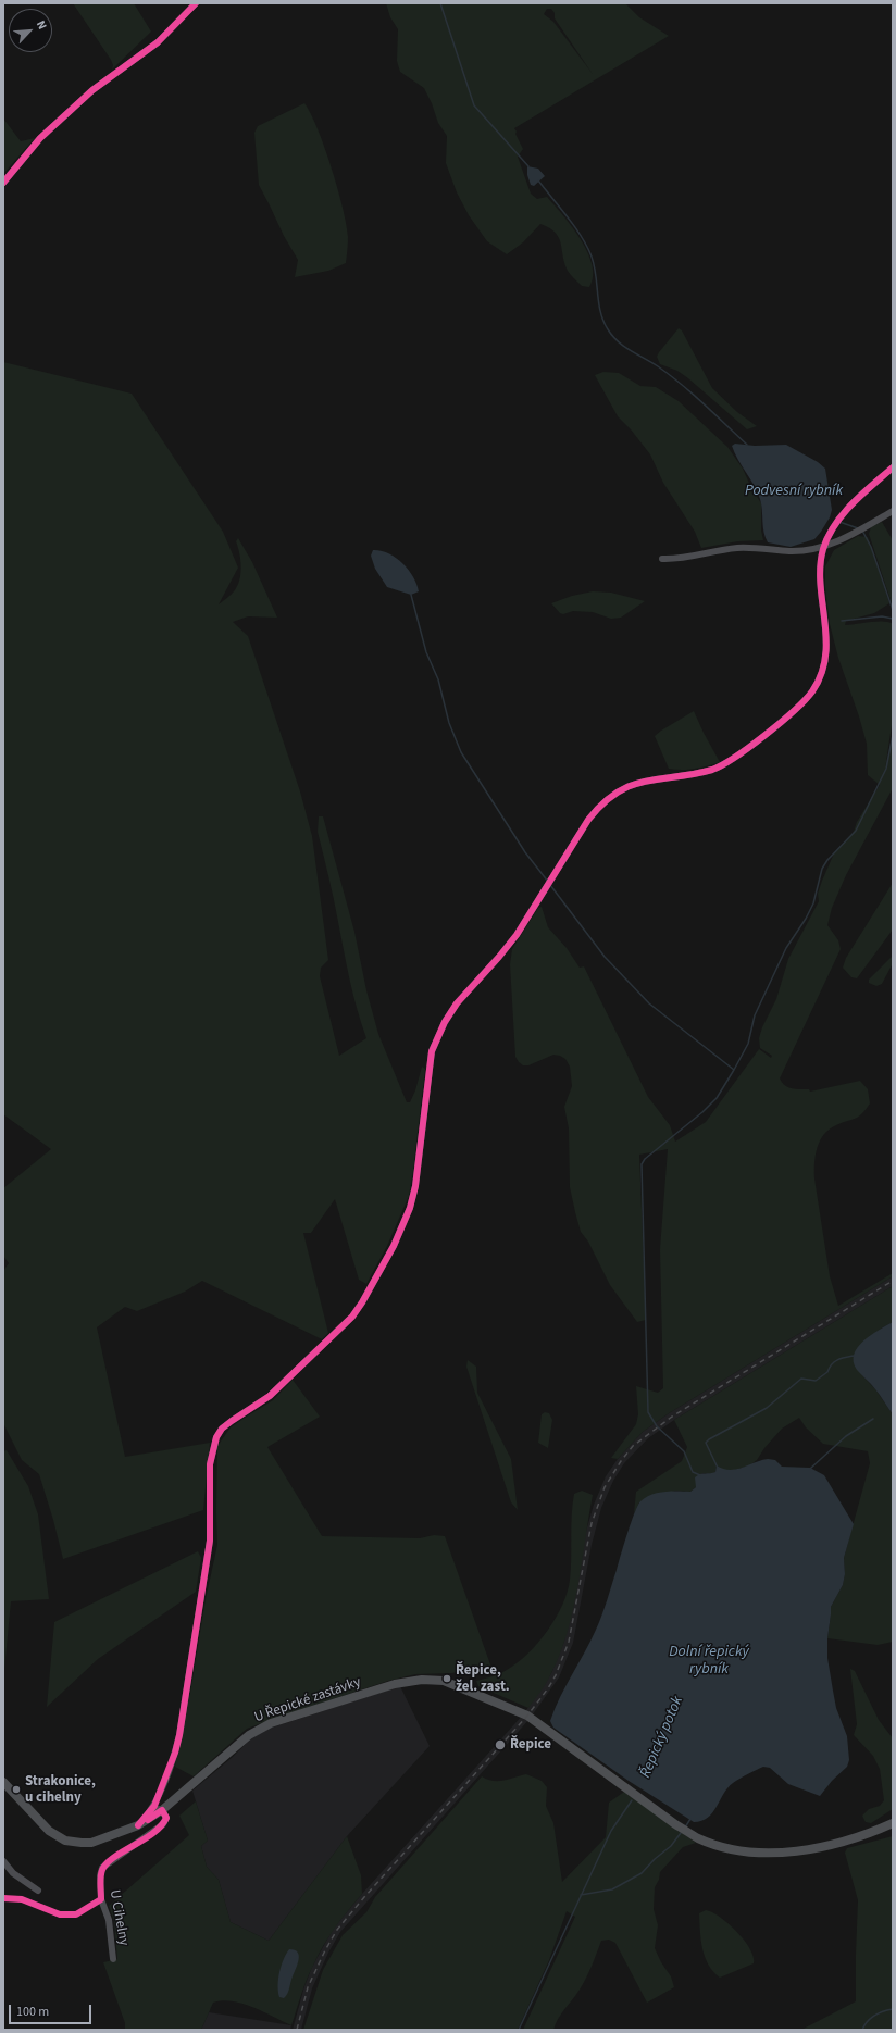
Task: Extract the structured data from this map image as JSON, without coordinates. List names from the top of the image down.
{
  "streets": {
    "main road": ["U Řepické zastávky"],
    "street": ["U Cihelny"]
  },
  "crossings": [
    ["U Řepické zastávky", "U Cihelny"]
  ],
  "water": ["Podvesní rybník", "Dolní řepický rybník", "Řepický potok"],
  "places": ["Řepice, žel. zast.", "Řepice", "Strakonice, u cihelny"],
  "scale_bar": "100 m",
  "north": "top right"
}
